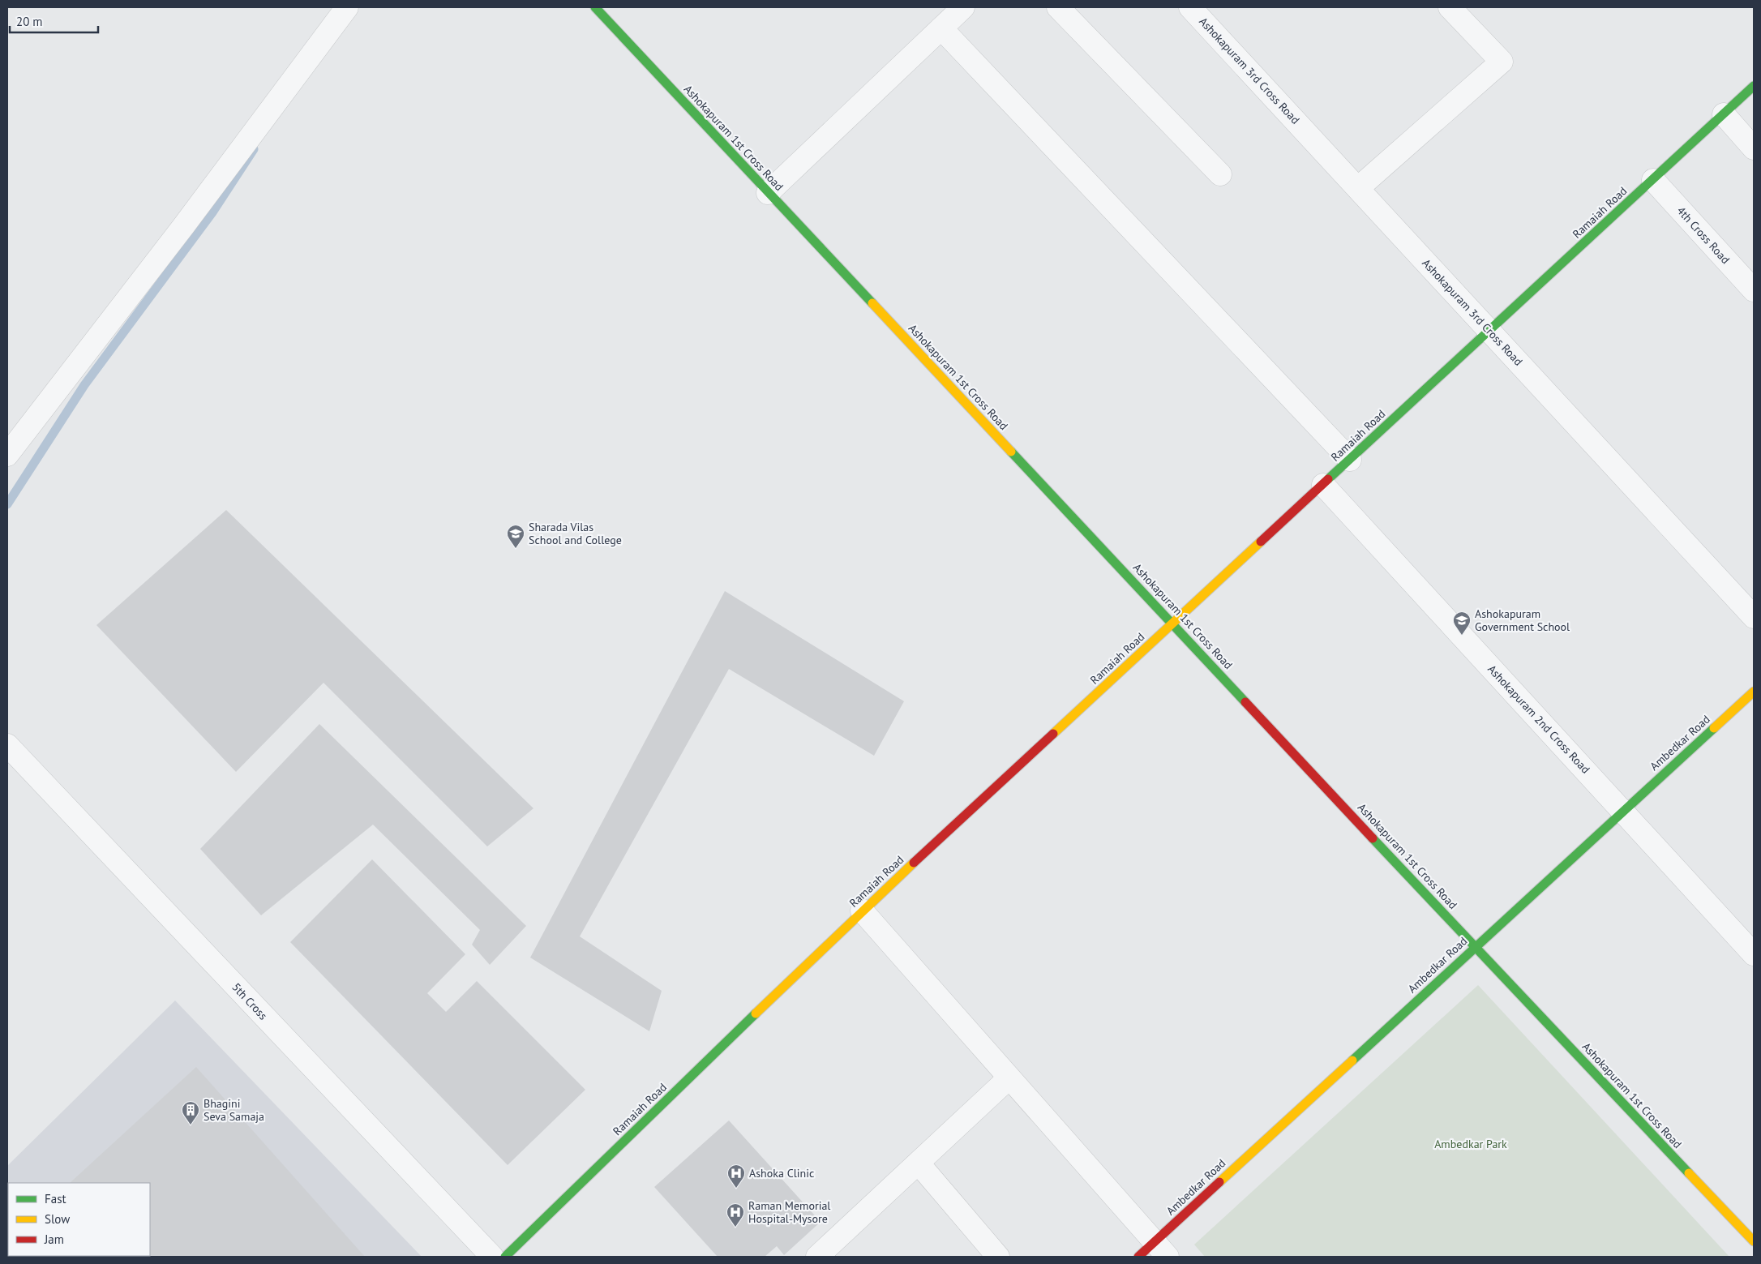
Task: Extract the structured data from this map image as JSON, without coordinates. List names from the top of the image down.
{
  "streets": {
    "street": [
      "Ashokapuram 3rd Cross Road",
      "Ashokapuram 1st Cross Road",
      "Ramaiah Road",
      "4th Cross Road",
      "Ashokapuram 2nd Cross Road",
      "Ambedkar Road",
      "5th Cross"
    ]
  },
  "crossings": [
    ["Ashokapuram 3rd Cross Road", "Ramaiah Road"],
    ["Ashokapuram 1st Cross Road", "Ramaiah Road"],
    ["Ashokapuram 1st Cross Road", "Ambedkar Road"],
    ["Ramaiah Road", "4th Cross Road"],
    ["Ramaiah Road", "Ashokapuram 2nd Cross Road"],
    ["Ashokapuram 2nd Cross Road", "Ambedkar Road"]
  ],
  "parks": ["Ambedkar Park"],
  "places": {
    "school or university": ["Sharada Vilas School and College", "Ashokapuram Government School"],
    "building": ["Bhagini Seva Samaja"],
    "hospital": ["Ashoka Clinic", "Raman Memorial Hospital-Mysore"]
  },
  "legend": ["Fast", "Slow", "Jam"],
  "scale_bar": "20 m"
}
